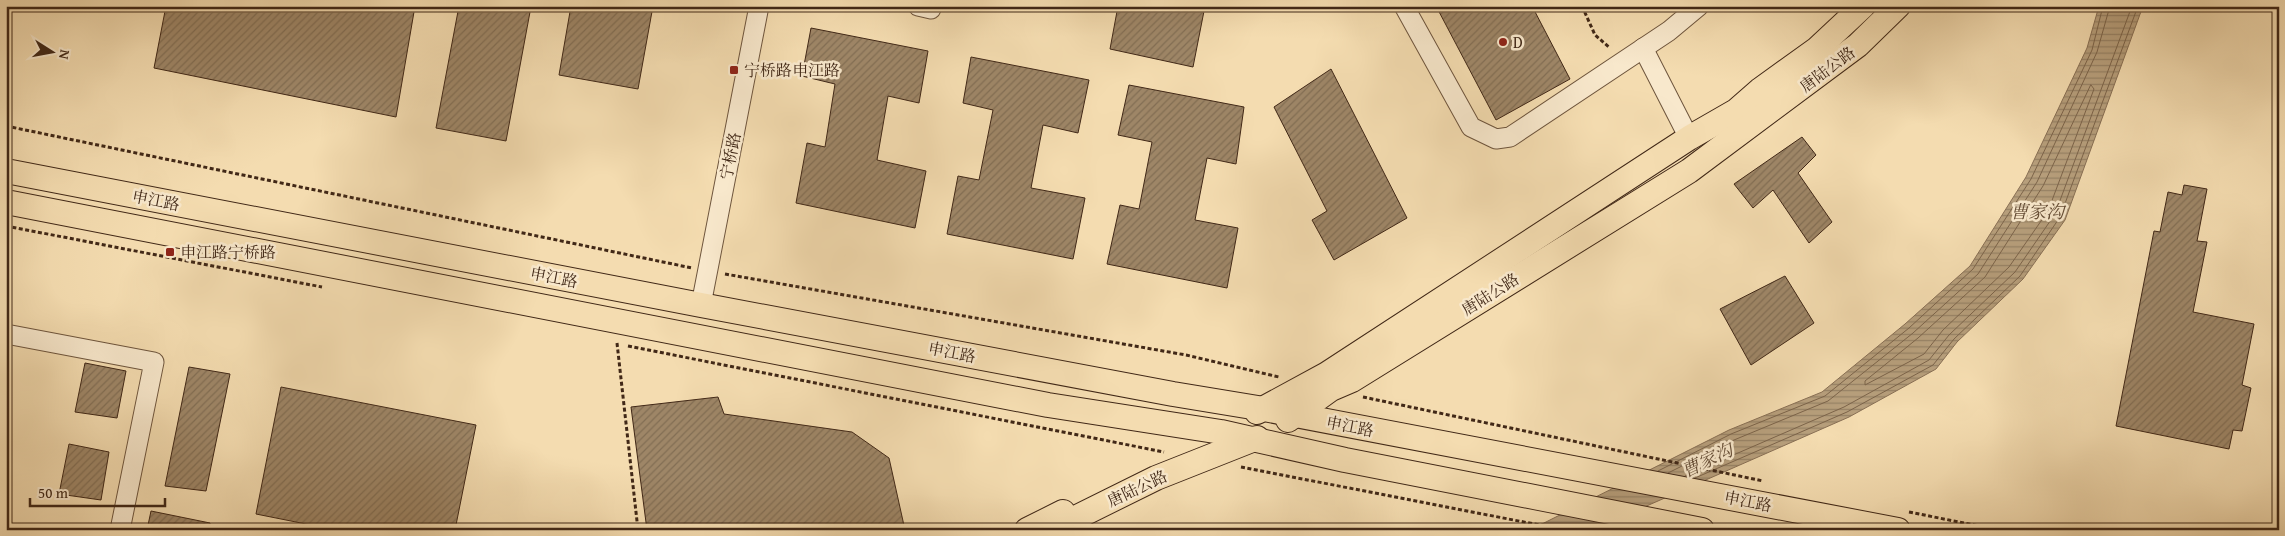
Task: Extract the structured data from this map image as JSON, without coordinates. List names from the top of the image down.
{
  "streets": {
    "main road": ["唐陆公路", "申江路"],
    "street": ["宁桥路"]
  },
  "crossings": [
    ["唐陆公路", "申江路"],
    ["宁桥路", "申江路"]
  ],
  "water": ["曹家沟"],
  "places": {
    "other": ["D"],
    "transit": ["宁桥路申江路", "申江路宁桥路"]
  },
  "scale_bar": "50 m",
  "north": "right"
}
